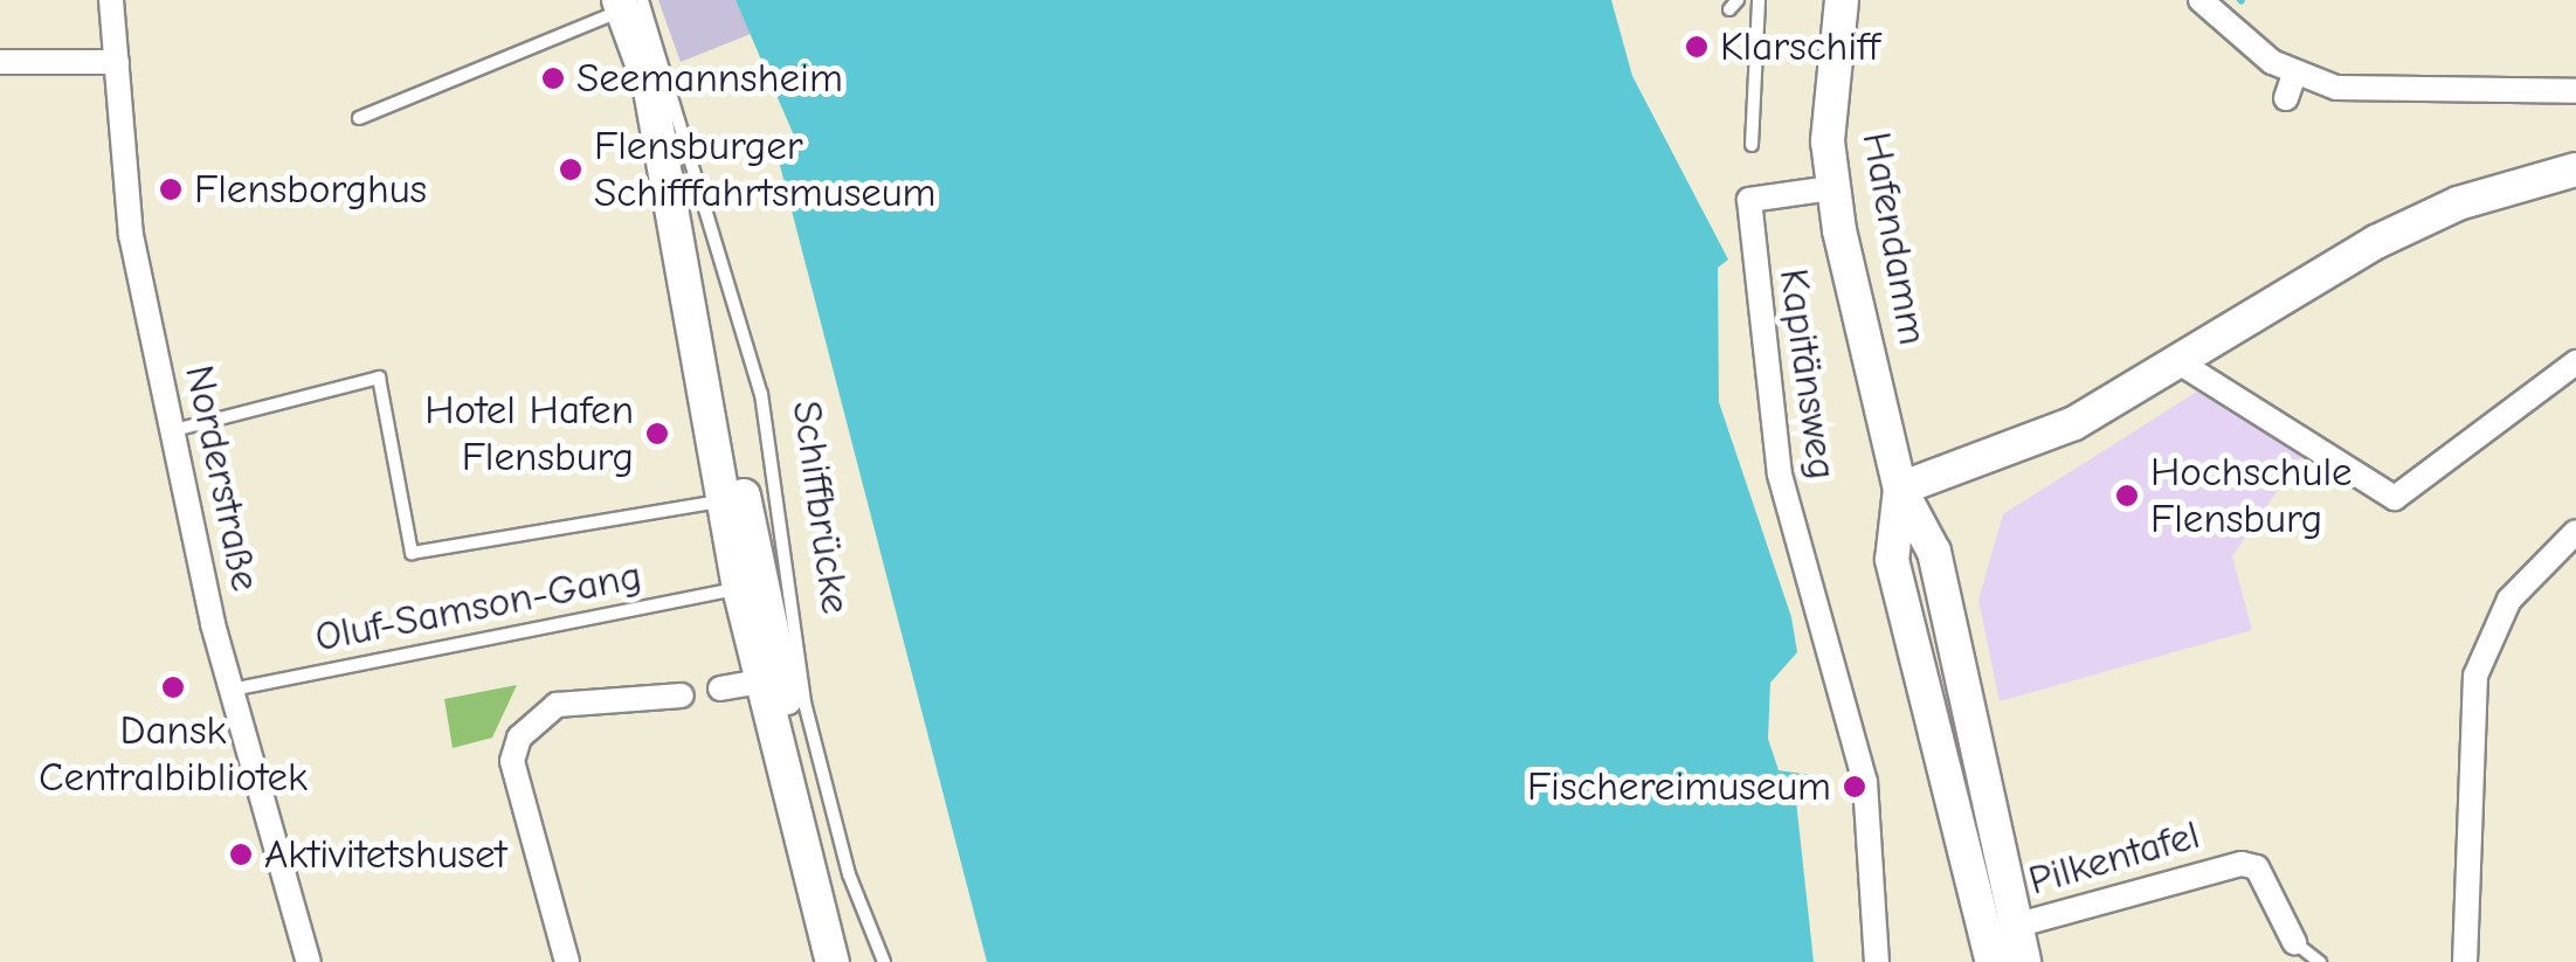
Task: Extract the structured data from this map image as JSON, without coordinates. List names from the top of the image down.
{
  "streets": {
    "main road": ["Hafendamm", "Schiffbrücke"],
    "street": ["Kapitänsweg", "Norderstraße", "Pilkentafel"],
    "lane": ["Oluf-Samson-Gang"]
  },
  "crossings": [
    ["Hafendamm", "Kapitänsweg"],
    ["Hafendamm", "Pilkentafel"],
    ["Norderstraße", "Oluf-Samson-Gang"],
    ["Schiffbrücke", "Oluf-Samson-Gang"]
  ],
  "places": [
    "Klarschiff",
    "Seemannsheim",
    "Flensburger Schifffahrtsmuseum",
    "Flensborghus",
    "Hotel Hafen Flensburg",
    "Hochschule Flensburg",
    "Dansk Centralbibliotek",
    "Fischereimuseum",
    "Aktivitetshuset"
  ]
}
